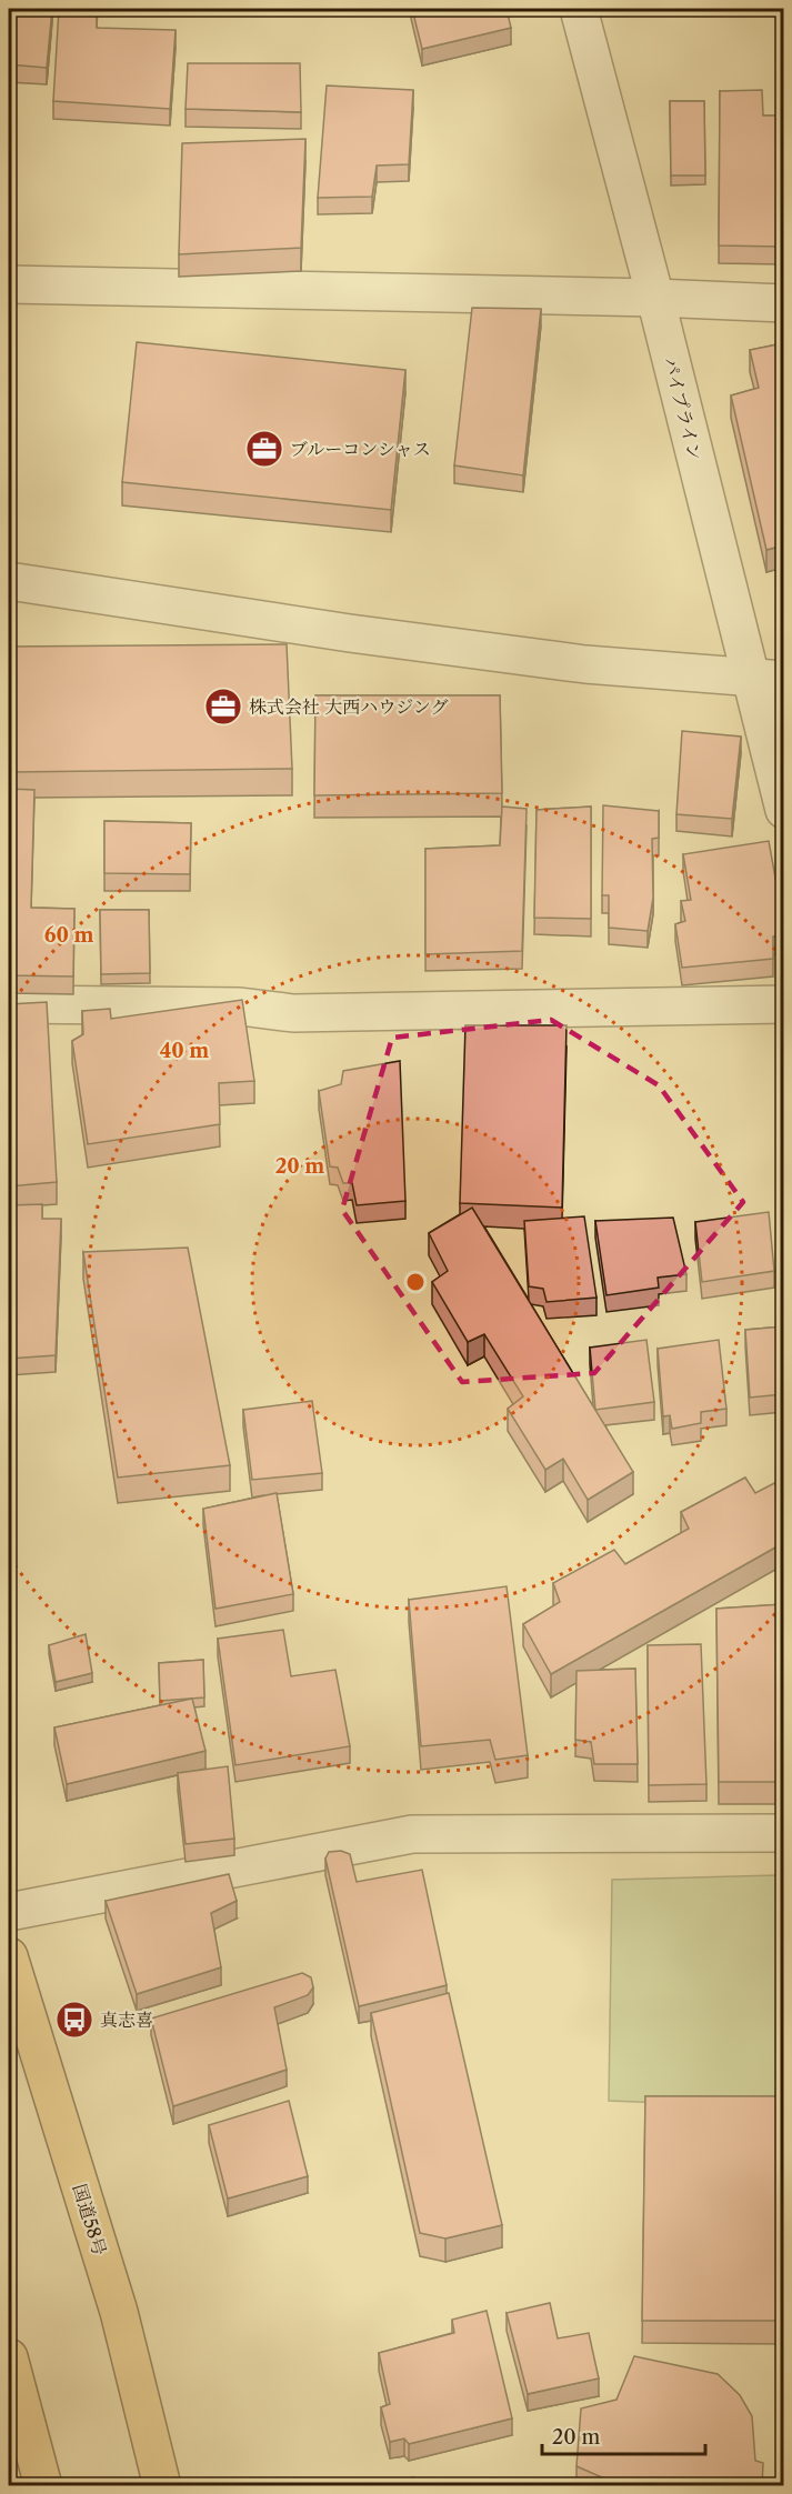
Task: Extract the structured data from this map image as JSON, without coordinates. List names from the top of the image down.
{
  "streets": {
    "highway": ["国道58号"],
    "street": ["パイプライン"]
  },
  "places": {
    "office": ["ブルーコンシャス", "株式会社 大西ハウジング"],
    "bus stop": ["真志喜"]
  },
  "scale_bar": "20 m",
  "rings": ["60 m", "40 m", "20 m"]
}
